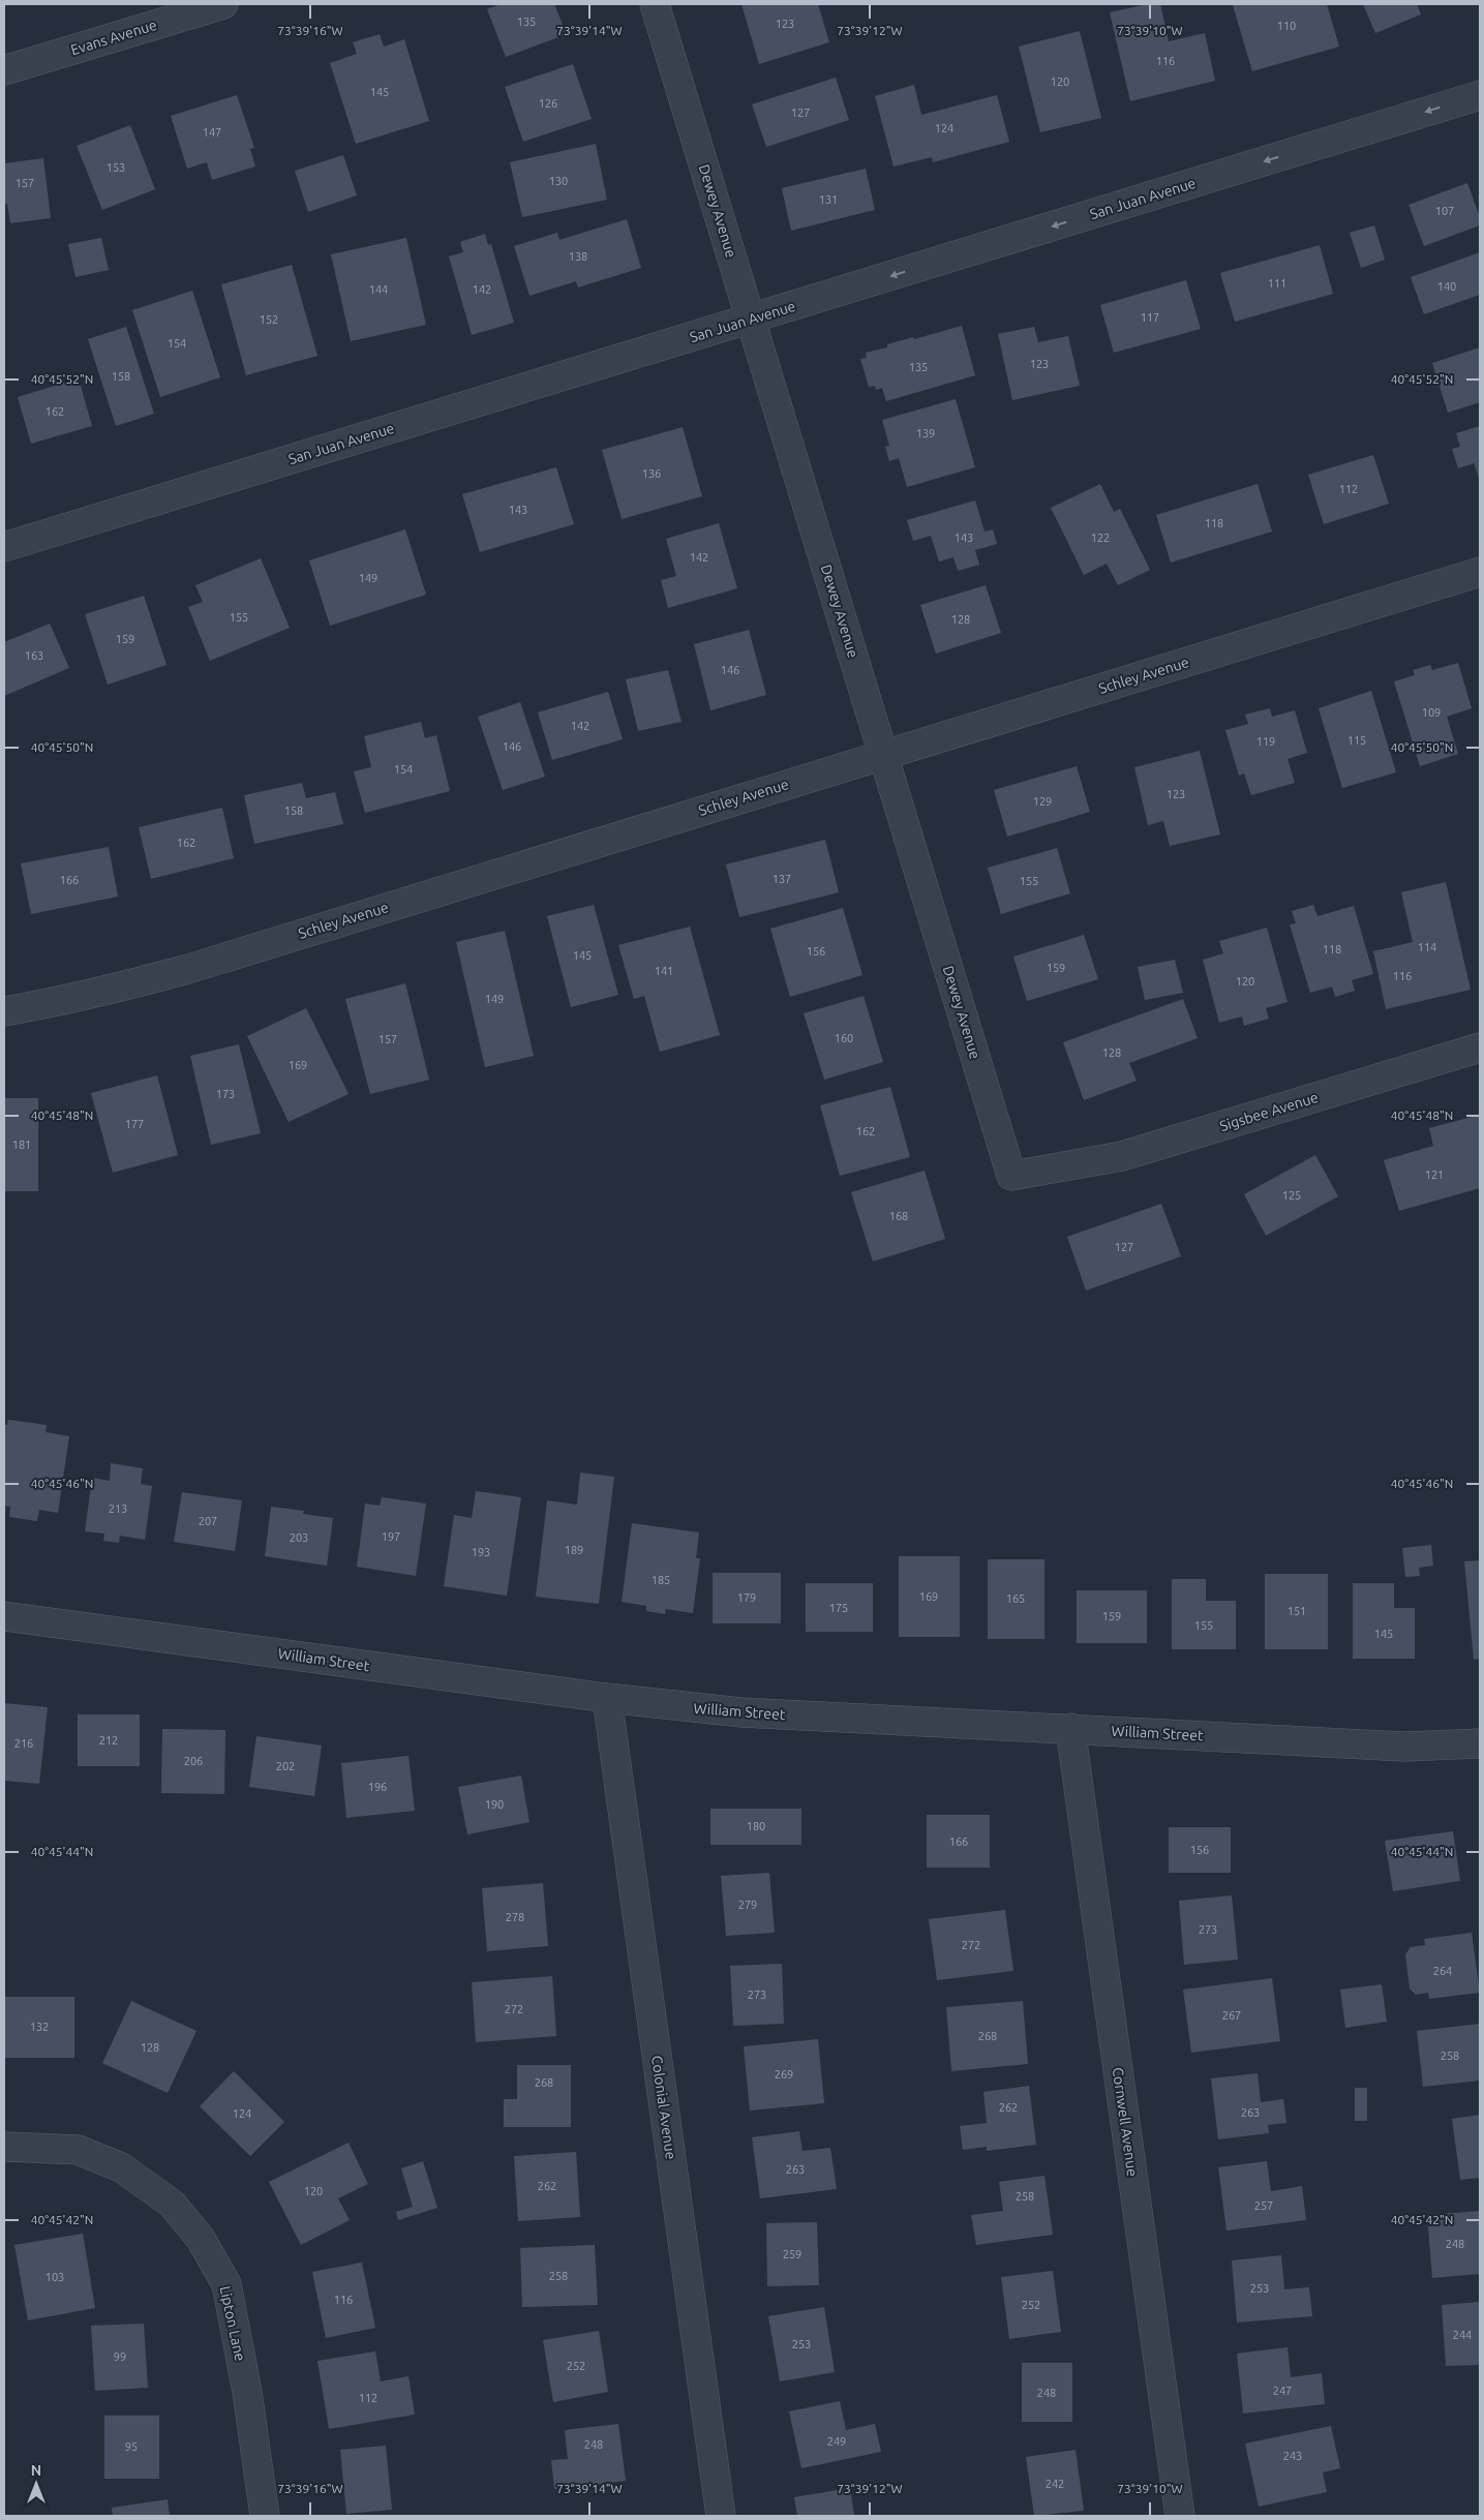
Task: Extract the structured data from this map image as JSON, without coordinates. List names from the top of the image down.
{
  "streets": {
    "street": [
      "Evans Avenue",
      "San Juan Avenue",
      "Dewey Avenue",
      "Schley Avenue",
      "Sigsbee Avenue",
      "William Street",
      "Colonial Avenue",
      "Cornwell Avenue",
      "Lipton Lane"
    ]
  },
  "crossings": [
    ["San Juan Avenue", "Dewey Avenue"],
    ["Dewey Avenue", "Schley Avenue"],
    ["Dewey Avenue", "Sigsbee Avenue"],
    ["William Street", "Colonial Avenue"],
    ["William Street", "Cornwell Avenue"]
  ],
  "one_way": ["San Juan Avenue"],
  "house_numbers": [
    "135",
    "123",
    "110",
    "116",
    "120",
    "145",
    "126",
    "127",
    "124",
    "147",
    "153",
    "130",
    "157",
    "131",
    "107",
    "138",
    "111",
    "140",
    "144",
    "142",
    "117",
    "152",
    "154",
    "123",
    "135",
    "158",
    "162",
    "139",
    "136",
    "112",
    "143",
    "118",
    "143",
    "122",
    "142",
    "149",
    "155",
    "128",
    "159",
    "163",
    "146",
    "109",
    "142",
    "115",
    "119",
    "146",
    "154",
    "123",
    "129",
    "158",
    "162",
    "137",
    "166",
    "155",
    "114",
    "118",
    "156",
    "145",
    "159",
    "141",
    "116",
    "120",
    "149",
    "160",
    "157",
    "128",
    "169",
    "173",
    "177",
    "162",
    "181",
    "121",
    "125",
    "168",
    "127",
    "213",
    "207",
    "197",
    "203",
    "189",
    "193",
    "185",
    "169",
    "179",
    "165",
    "175",
    "151",
    "159",
    "155",
    "145",
    "212",
    "216",
    "206",
    "202",
    "196",
    "190",
    "180",
    "166",
    "156",
    "279",
    "278",
    "273",
    "272",
    "264",
    "273",
    "272",
    "267",
    "132",
    "268",
    "128",
    "258",
    "269",
    "268",
    "262",
    "263",
    "124",
    "263",
    "262",
    "120",
    "258",
    "257",
    "248",
    "259",
    "258",
    "103",
    "253",
    "116",
    "252",
    "244",
    "253",
    "99",
    "252",
    "247",
    "248",
    "112",
    "249",
    "248",
    "95",
    "243",
    "242"
  ],
  "north": "top",
  "coordinates": [
    "73°39'16\"W",
    "73°39'14\"W",
    "73°39'12\"W",
    "73°39'10\"W",
    "40°45'52\"N",
    "40°45'50\"N",
    "40°45'48\"N",
    "40°45'46\"N",
    "40°45'44\"N",
    "40°45'42\"N"
  ]
}
